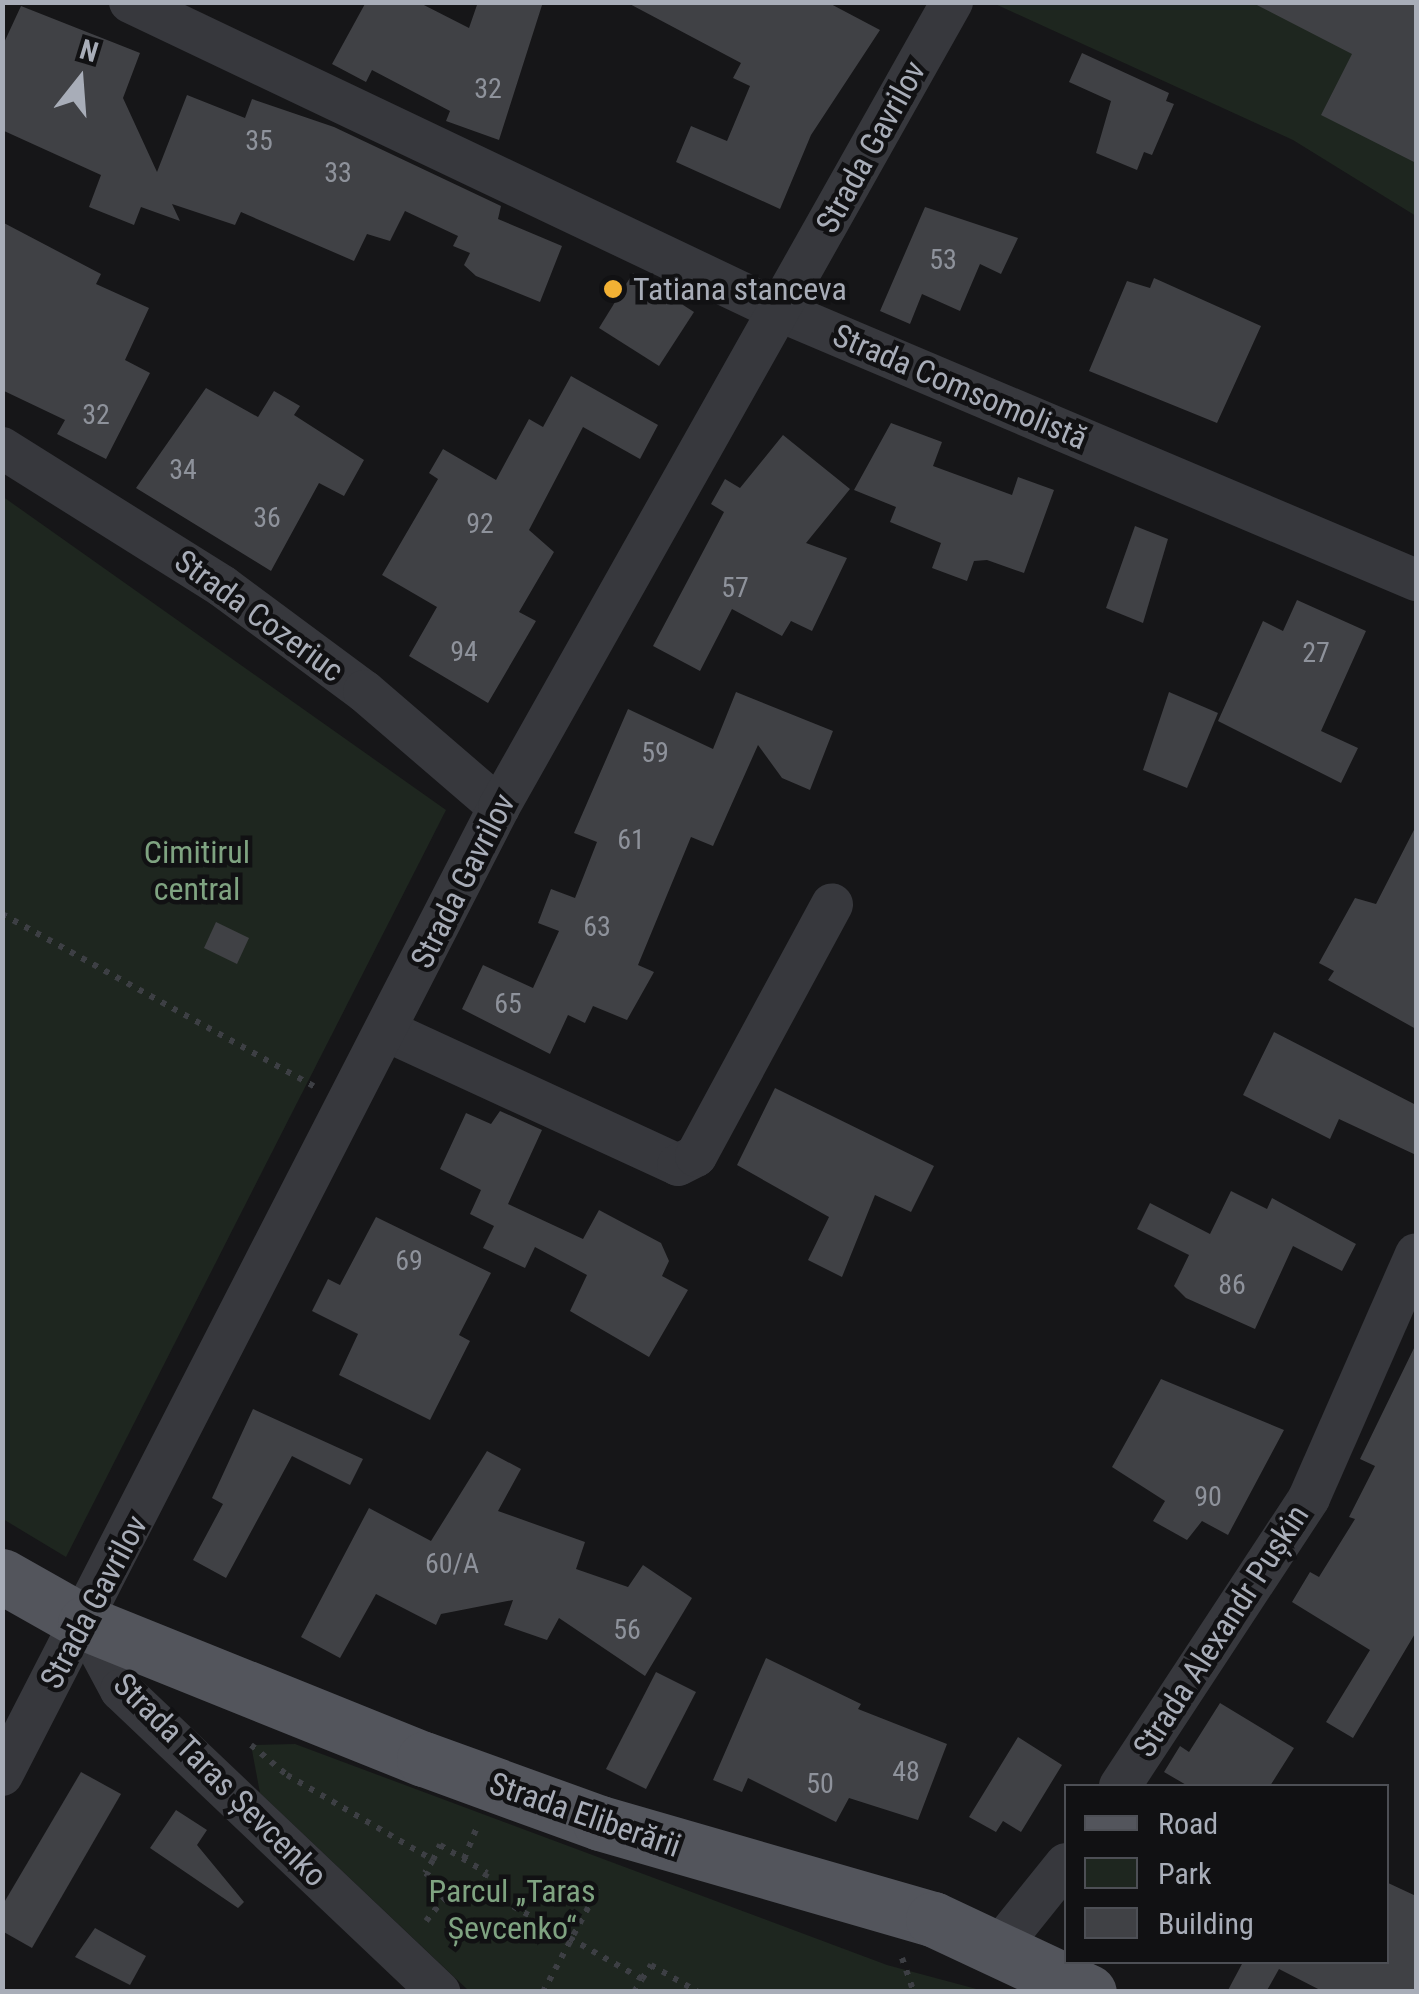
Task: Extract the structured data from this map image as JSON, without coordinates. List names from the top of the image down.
{
  "streets": {
    "main road": ["Strada Eliberării"],
    "street": [
      "Strada Gavrilov",
      "Strada Comsomolistă",
      "Strada Cozeriuc",
      "Strada Alexandr Pușkin",
      "Strada Taras Șevcenko"
    ]
  },
  "crossings": [
    ["Strada Gavrilov", "Strada Comsomolistă"],
    ["Strada Gavrilov", "Strada Cozeriuc"],
    ["Strada Gavrilov", "Strada Taras Șevcenko"],
    ["Strada Gavrilov", "Strada Eliberării"],
    ["Strada Taras Șevcenko", "Strada Eliberării"]
  ],
  "parks": ["Cimitirul central", "Parcul „Taras Șevcenko“"],
  "places": ["Tatiana stanceva"],
  "house_numbers": [
    "32",
    "35",
    "33",
    "53",
    "32",
    "34",
    "36",
    "92",
    "57",
    "94",
    "27",
    "59",
    "61",
    "63",
    "65",
    "69",
    "86",
    "90",
    "60/A",
    "56",
    "48",
    "50"
  ],
  "legend": ["Road", "Park", "Building"],
  "north": "top"
}
